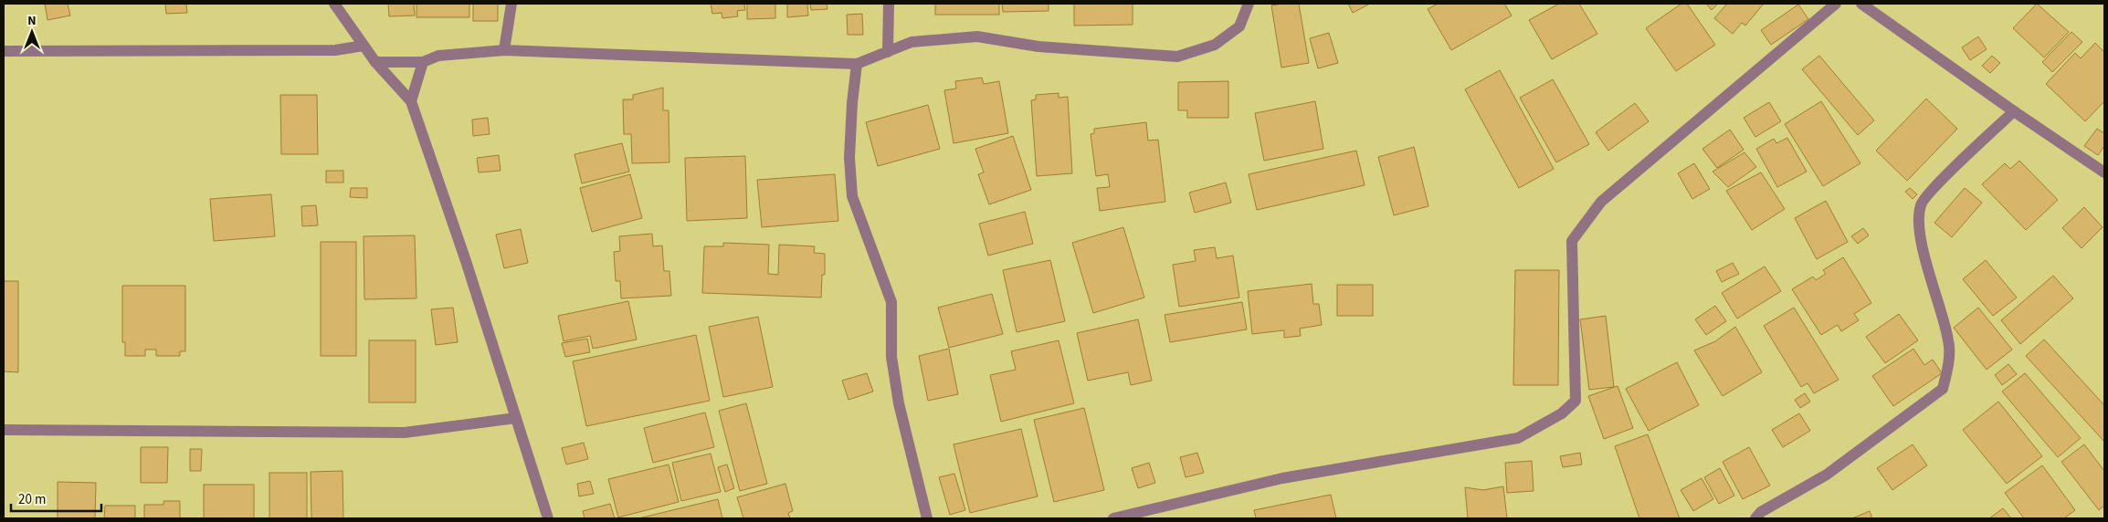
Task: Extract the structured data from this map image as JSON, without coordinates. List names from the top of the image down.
{
  "scale_bar": "20 m",
  "north": "top"
}
